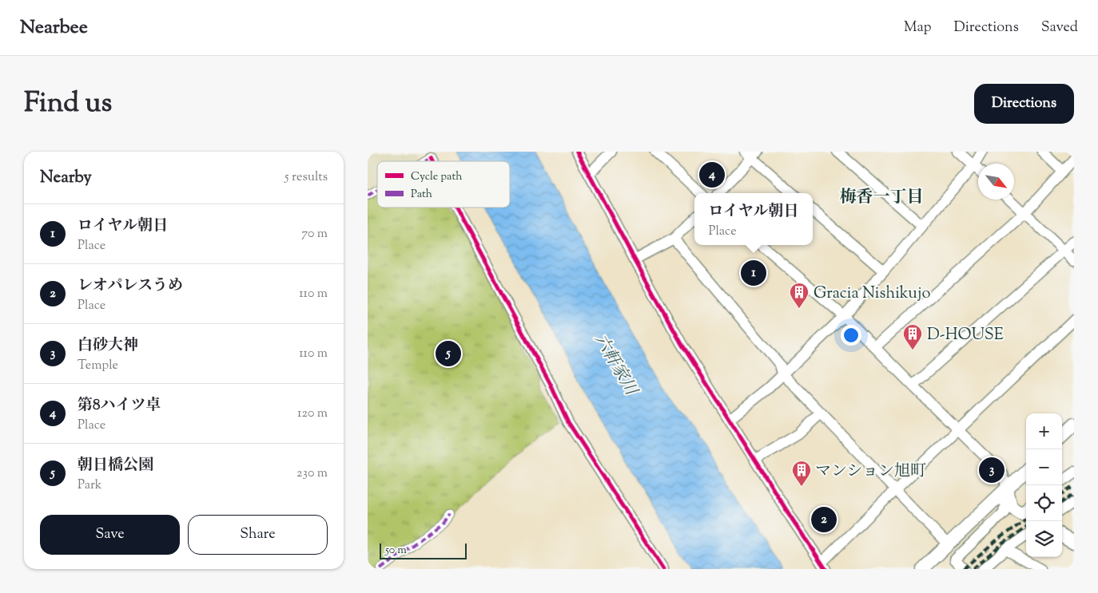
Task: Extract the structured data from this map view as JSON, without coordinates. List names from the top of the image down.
{
  "districts": ["梅香一丁目"],
  "water": ["六軒家川"],
  "places": {
    "building": ["Gracia Nishikujo", "D-HOUSE", "マンション旭町"]
  },
  "legend": ["Cycle path", "Path"],
  "scale_bar": "50 m",
  "north": "bottom right",
  "page": {
    "header": "Nearbee",
    "nav": ["Map", "Directions", "Saved"],
    "title": "Find us",
    "buttons": [
      "Directions",
      ["Save", "Share"]
    ],
    "heading": ["Nearby", "5 results"],
    "pins": [
      "4",
      "1",
      "5",
      "3",
      "2"
    ],
    "popup": ["ロイヤル朝日", "Place"],
    "list": [
      {
        "mark": "1",
        "name": "ロイヤル朝日",
        "note": "Place",
        "value": "70 m"
      },
      {
        "mark": "2",
        "name": "レオパレスうめ",
        "note": "Place",
        "value": "110 m"
      },
      {
        "mark": "3",
        "name": "白砂大神",
        "note": "Temple",
        "value": "110 m"
      },
      {
        "mark": "4",
        "name": "第8ハイツ卓",
        "note": "Place",
        "value": "120 m"
      },
      {
        "mark": "5",
        "name": "朝日橋公園",
        "note": "Park",
        "value": "230 m"
      }
    ],
    "map_buttons": ["+", "−"],
    "scale": "50 m"
  }
}
